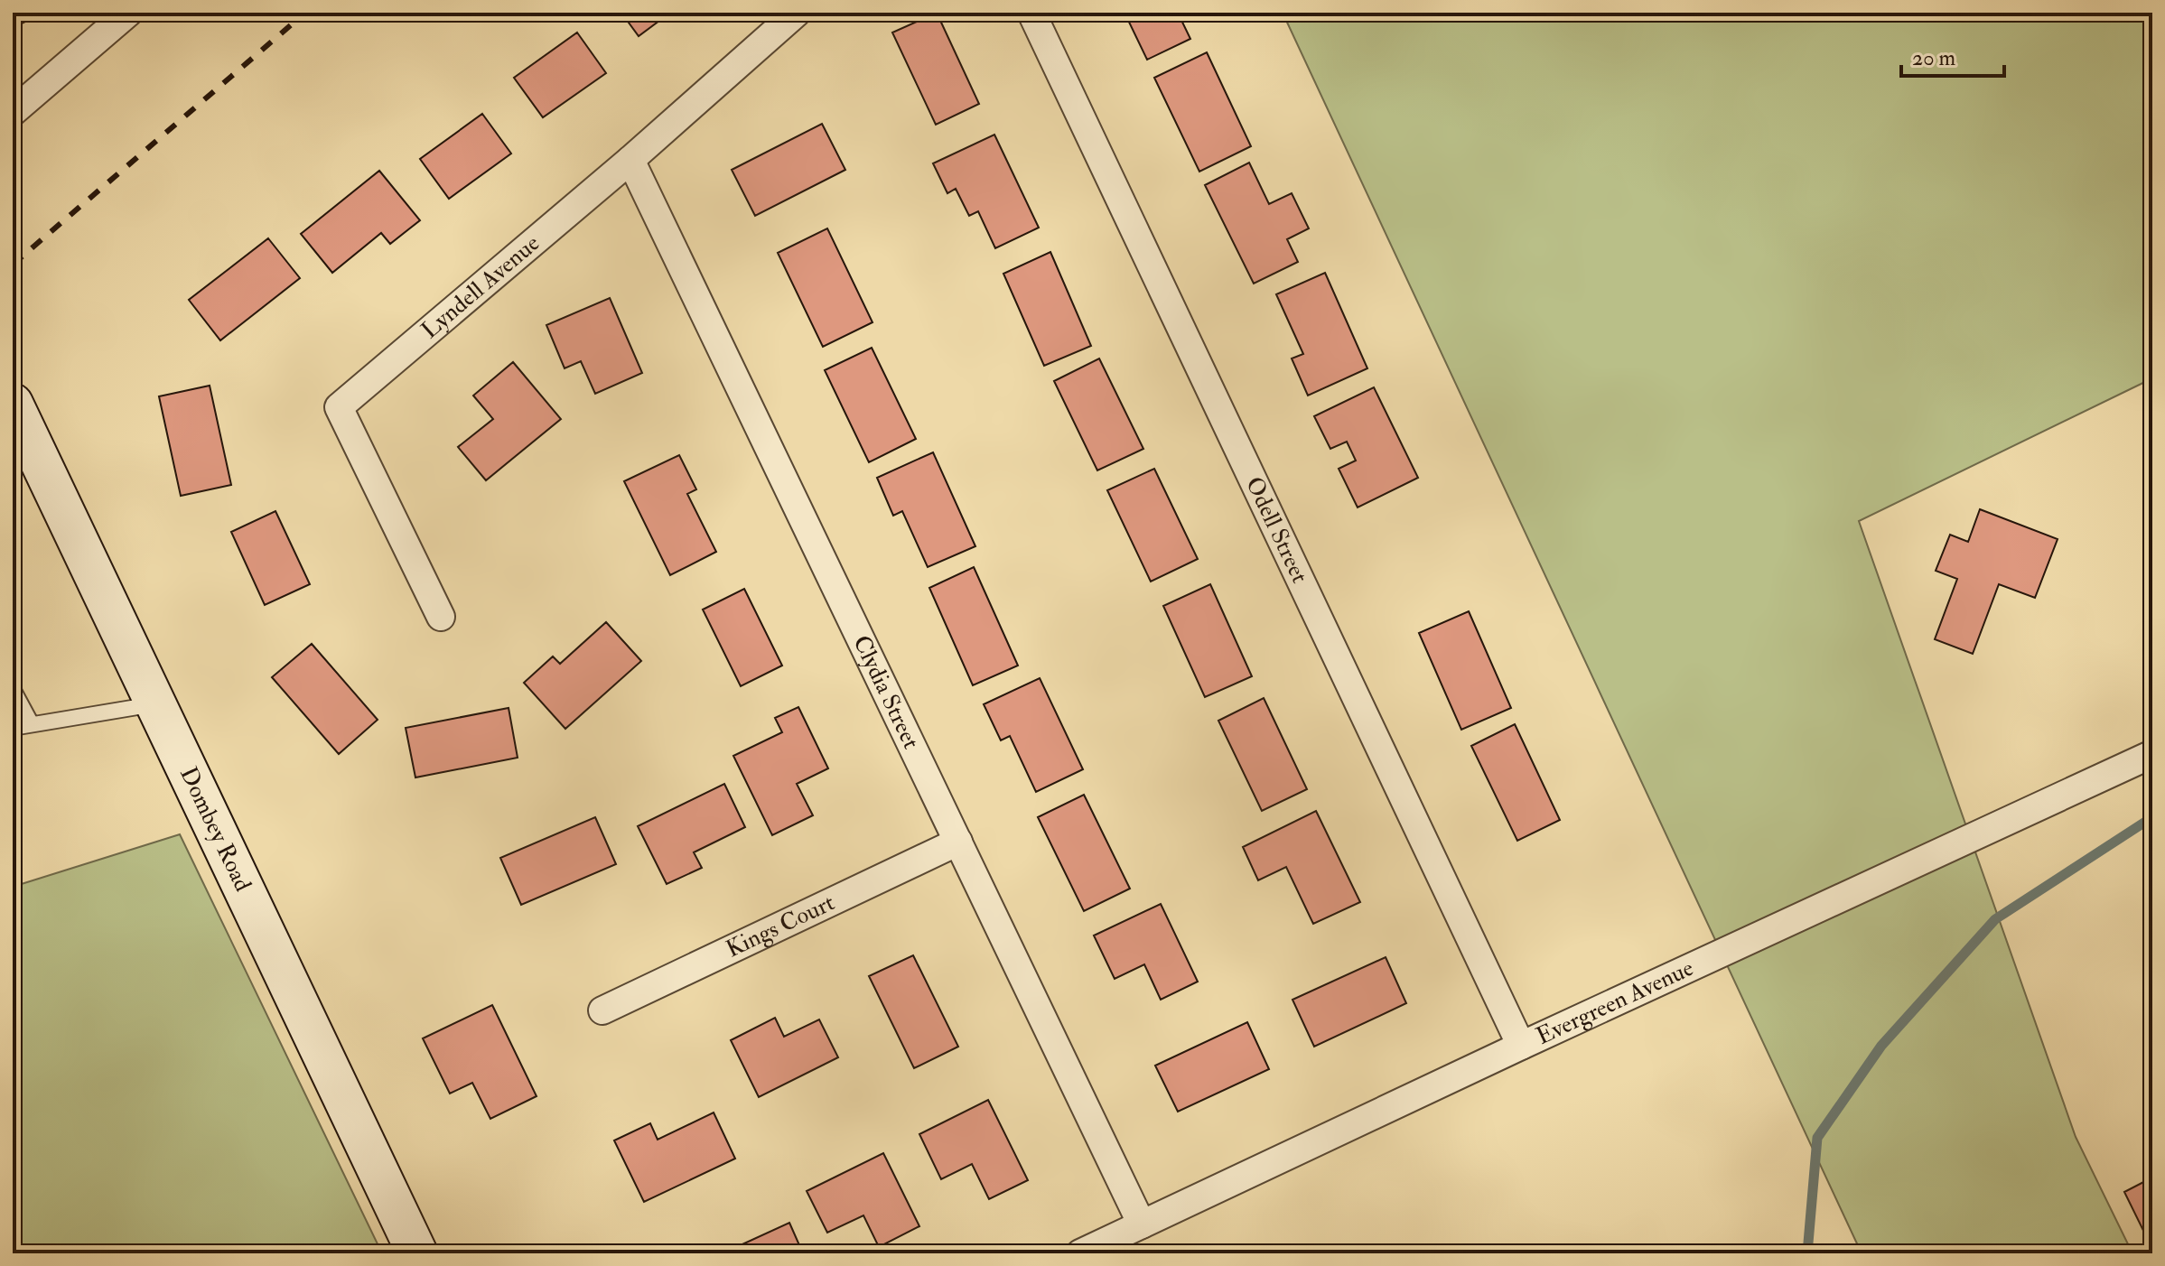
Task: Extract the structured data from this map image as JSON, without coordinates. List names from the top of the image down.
{
  "streets": {
    "street": [
      "Lyndell Avenue",
      "Odell Street",
      "Clydia Street",
      "Dombey Road",
      "Kings Court",
      "Evergreen Avenue"
    ]
  },
  "crossings": [
    ["Lyndell Avenue", "Clydia Street"],
    ["Odell Street", "Evergreen Avenue"],
    ["Clydia Street", "Kings Court"],
    ["Clydia Street", "Evergreen Avenue"]
  ],
  "scale_bar": "20 m"
}
